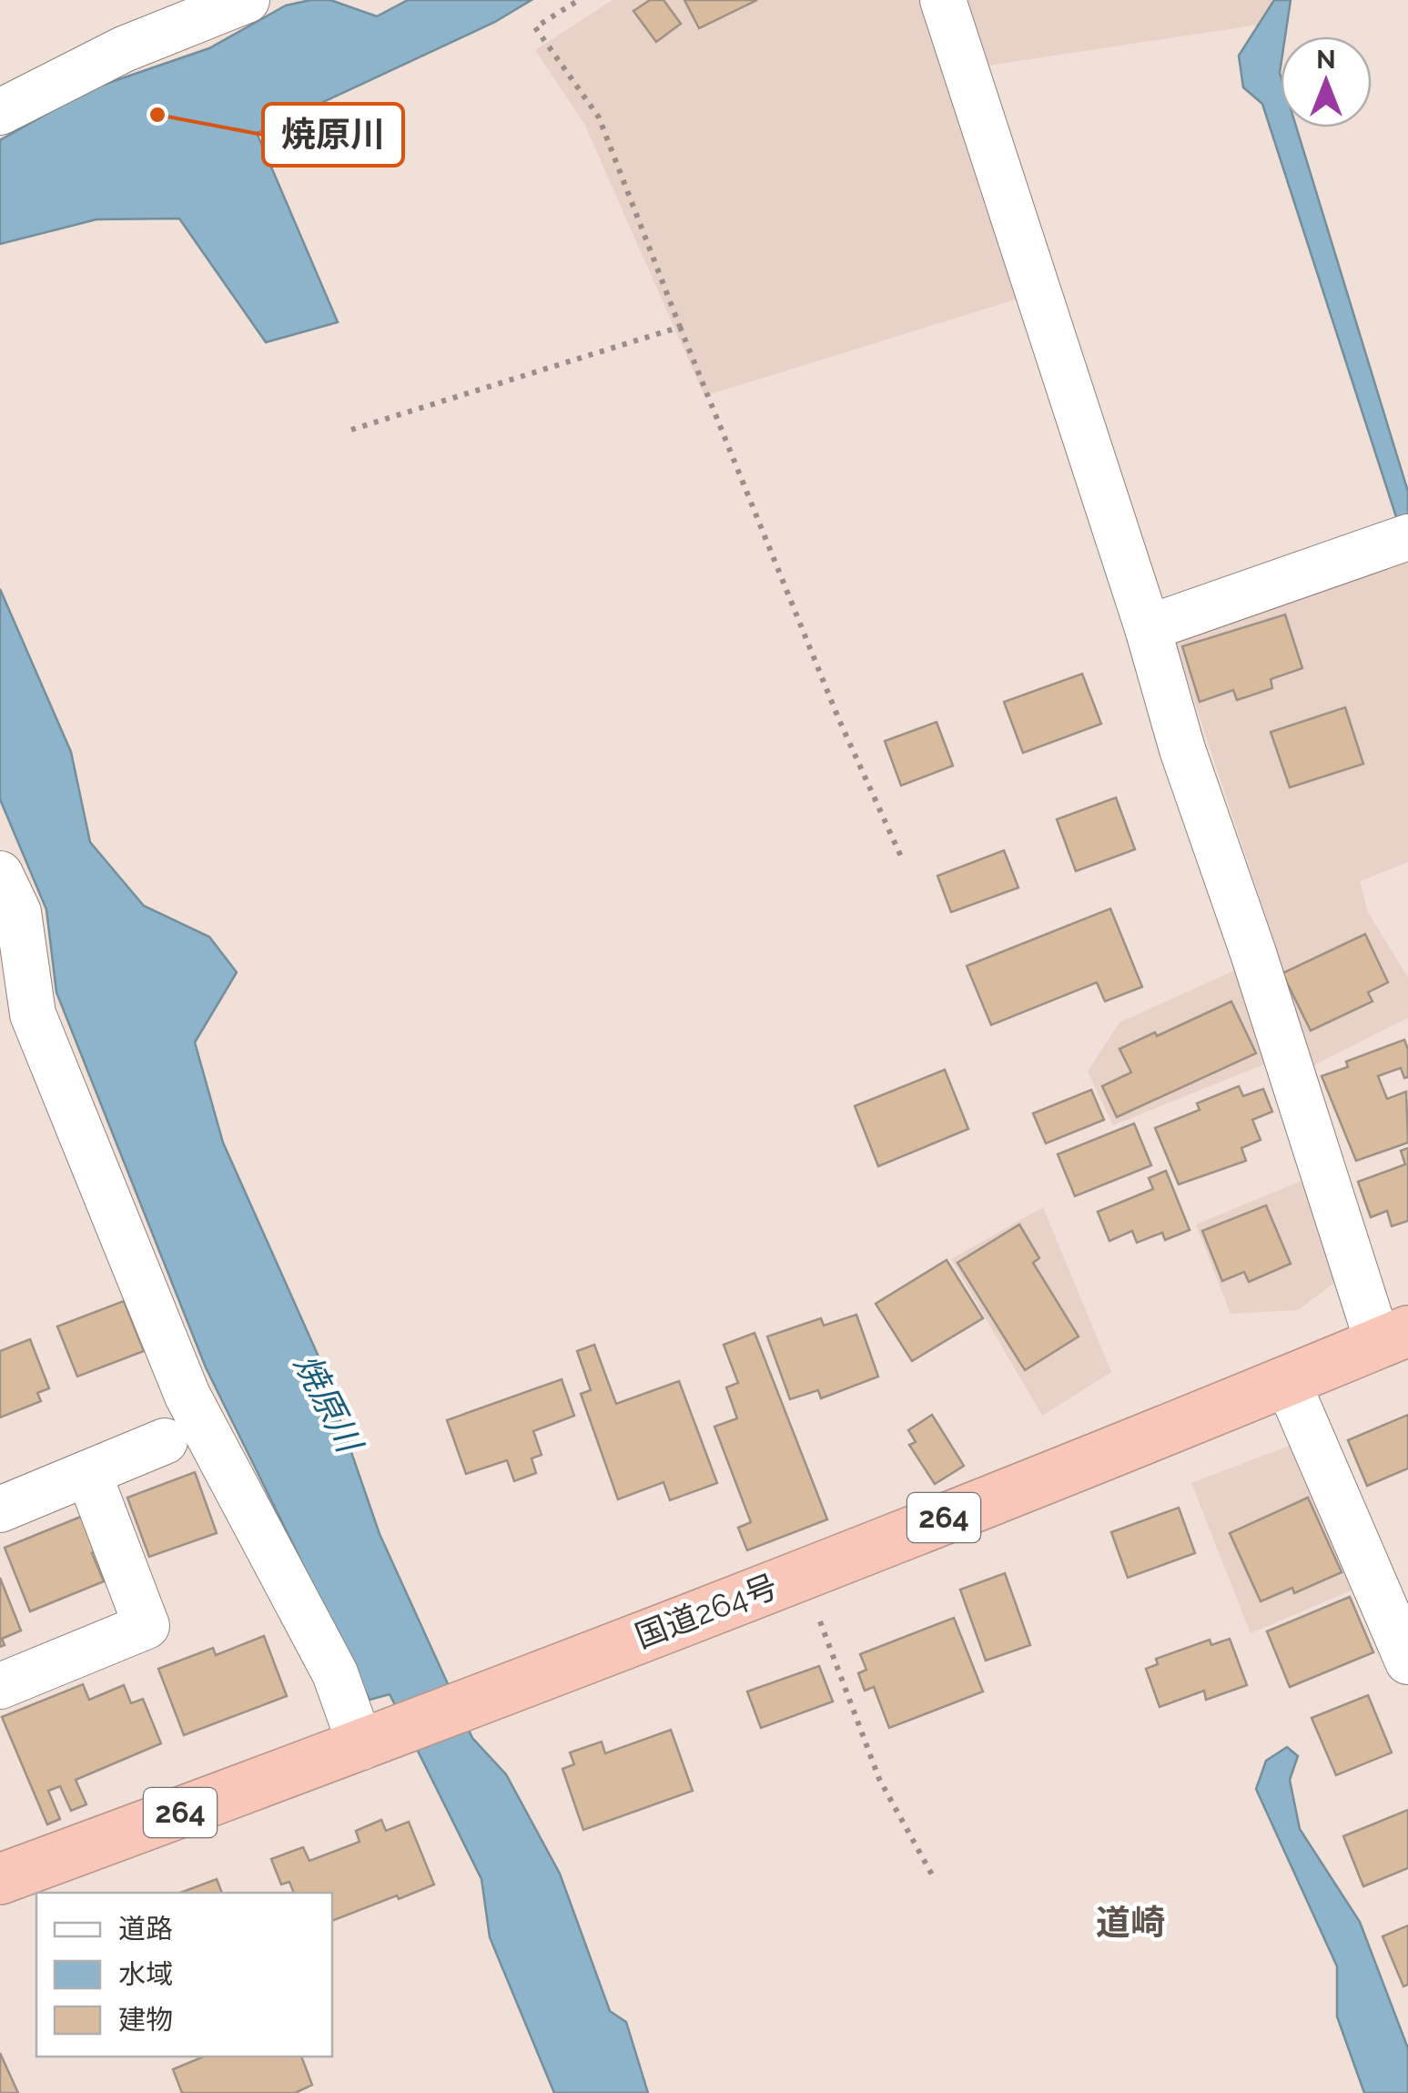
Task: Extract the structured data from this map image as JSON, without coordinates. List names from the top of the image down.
{
  "streets": {
    "highway": ["264", "国道264号"]
  },
  "districts": ["道崎"],
  "water": ["焼原川"],
  "places": ["焼原川"],
  "legend": ["道路", "水域", "建物"],
  "north": "top"
}
